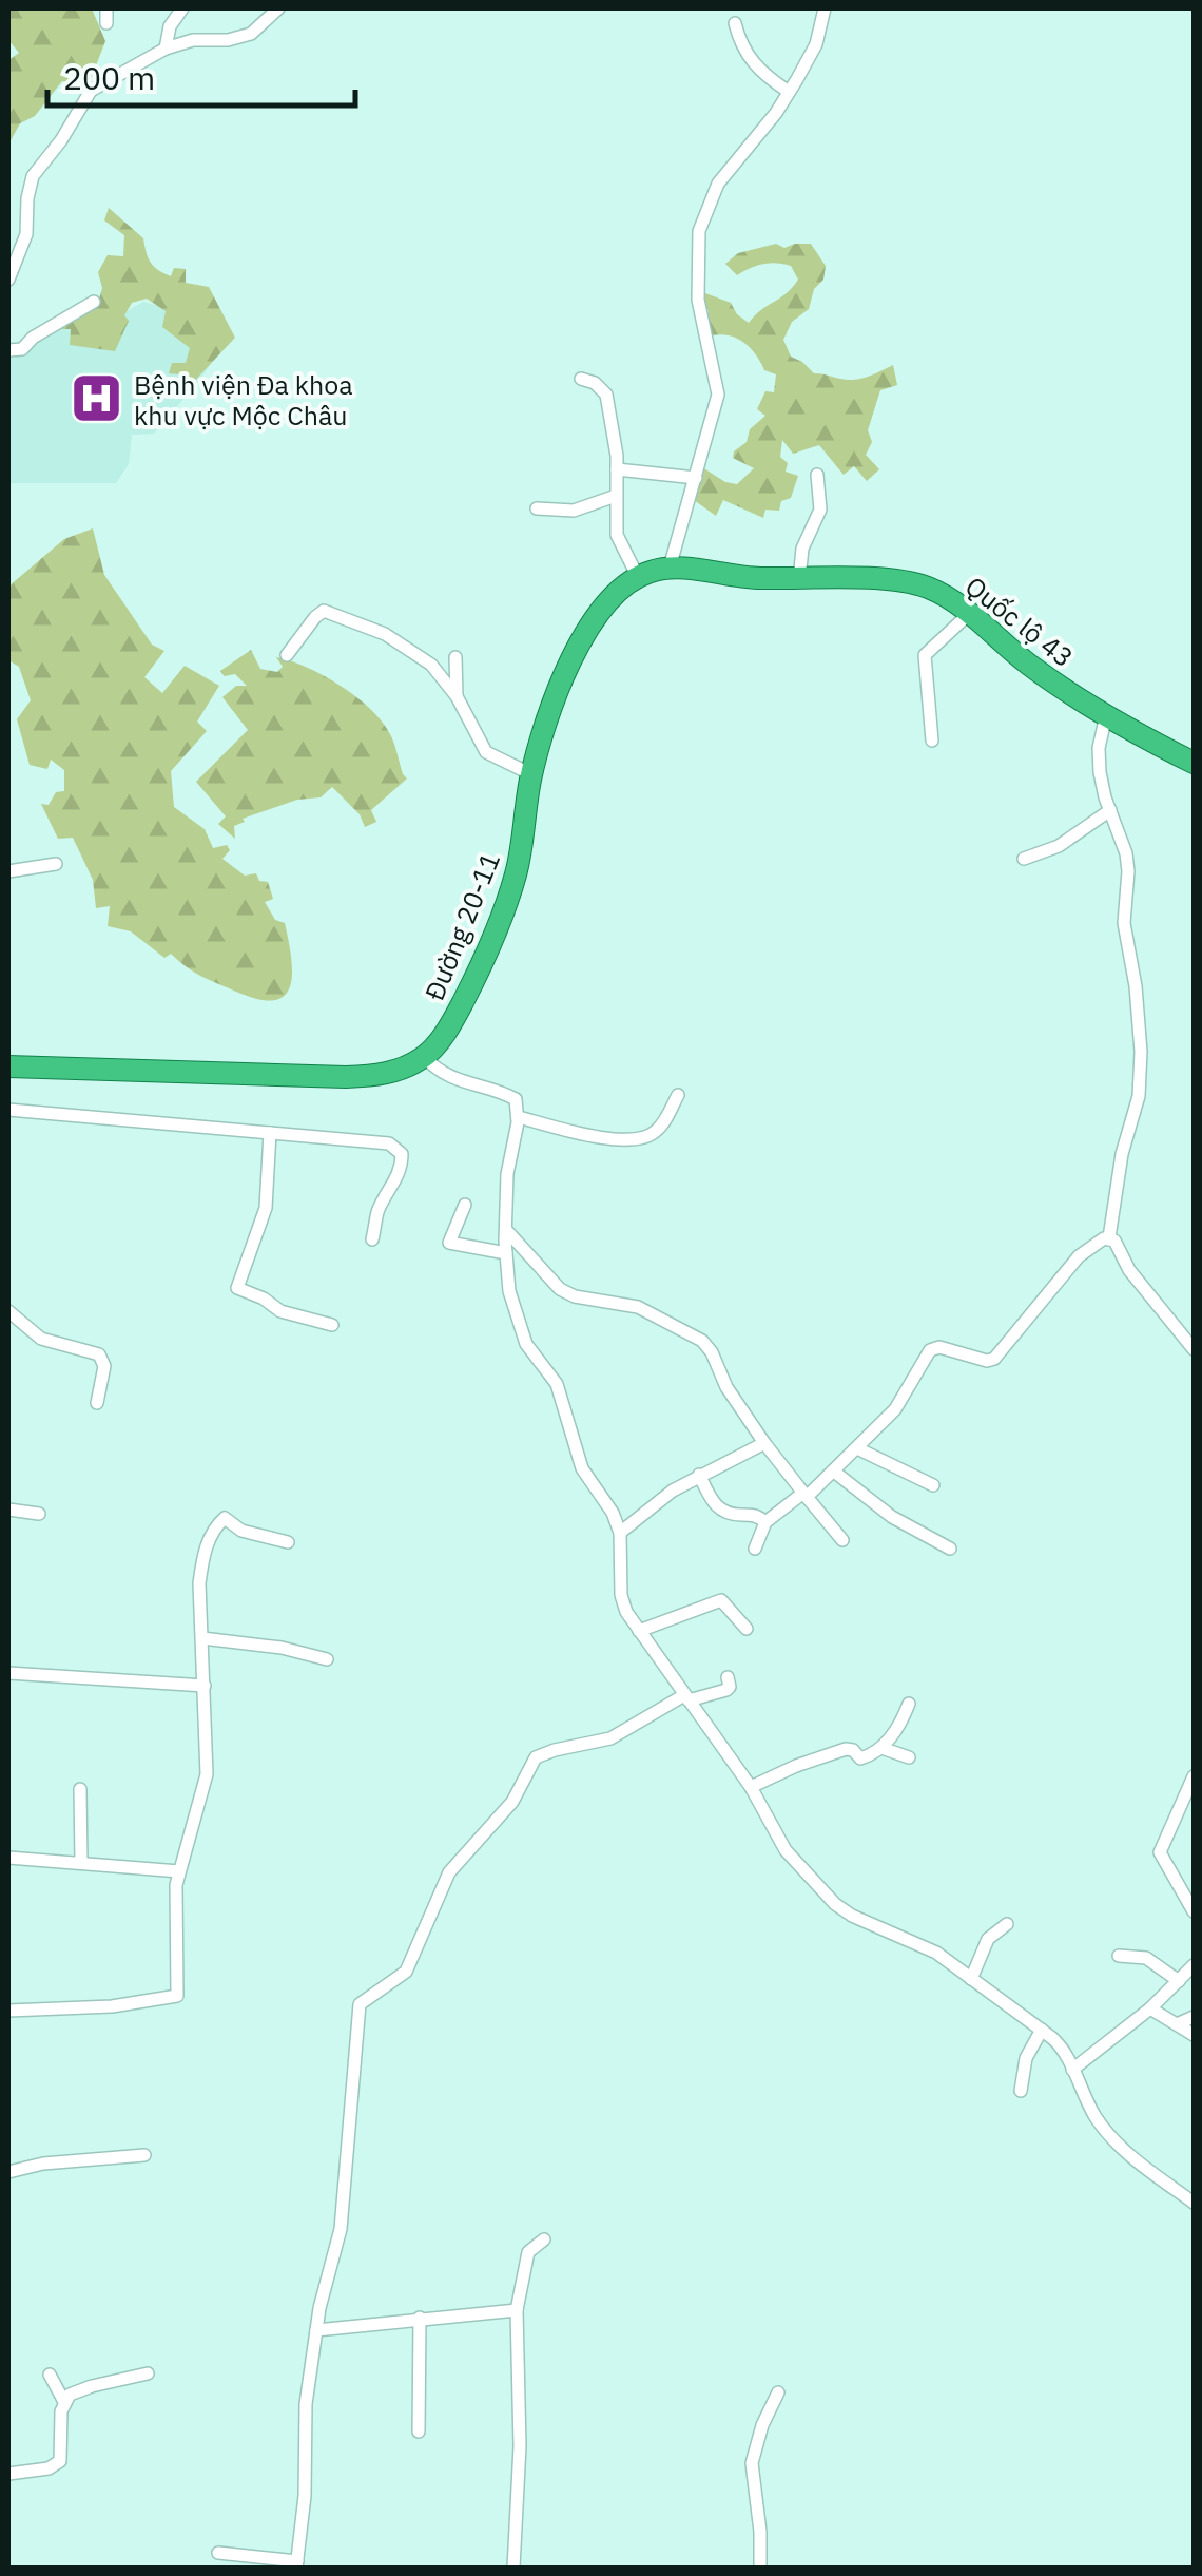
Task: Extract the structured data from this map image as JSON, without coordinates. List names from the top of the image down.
{
  "streets": {
    "highway": ["Quốc lộ 43", "Đường 20-11"]
  },
  "crossings": [
    ["Quốc lộ 43", "Đường 20-11"]
  ],
  "places": {
    "hospital": ["Bệnh viện Đa khoa khu vực Mộc Châu"]
  },
  "scale_bar": "200 m"
}
